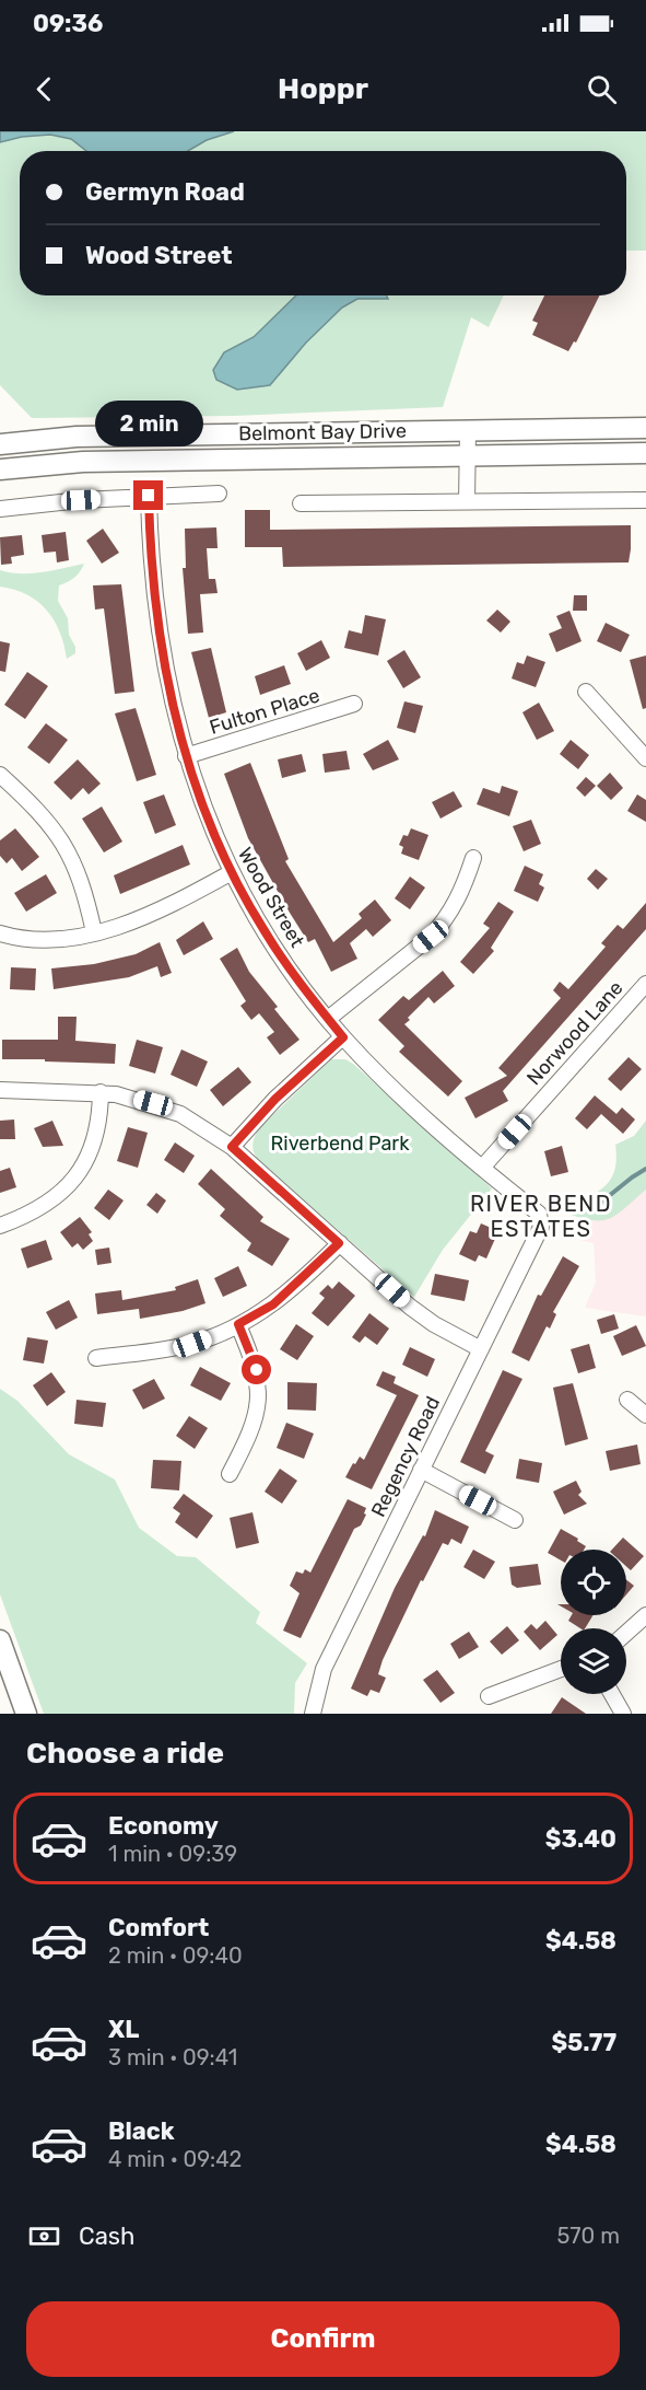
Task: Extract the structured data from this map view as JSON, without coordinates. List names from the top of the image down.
{
  "streets": {
    "street": [
      "Belmont Bay Drive",
      "Fulton Place",
      "Wood Street",
      "Norwood Lane",
      "Regency Road"
    ]
  },
  "crossings": [
    ["Fulton Place", "Wood Street"],
    ["Wood Street", "Norwood Lane"],
    ["Wood Street", "Regency Road"]
  ],
  "districts": ["RIVER BEND ESTATES"],
  "parks": ["Riverbend Park"],
  "page": {
    "status": "09:36",
    "header": "Hoppr",
    "banner": ["Germyn Road", "Wood Street"],
    "bubble": "2 min",
    "heading": "Choose a ride",
    "list": [
      {
        "name": "Economy",
        "note": "1 min · 09:39",
        "value": "$3.40"
      },
      {
        "name": "Comfort",
        "note": "2 min · 09:40",
        "value": "$4.58"
      },
      {
        "name": "XL",
        "note": "3 min · 09:41",
        "value": "$5.77"
      },
      {
        "name": "Black",
        "note": "4 min · 09:42",
        "value": "$4.58"
      }
    ],
    "pay": ["Cash", "570 m"],
    "buttons": "Confirm"
  }
}
